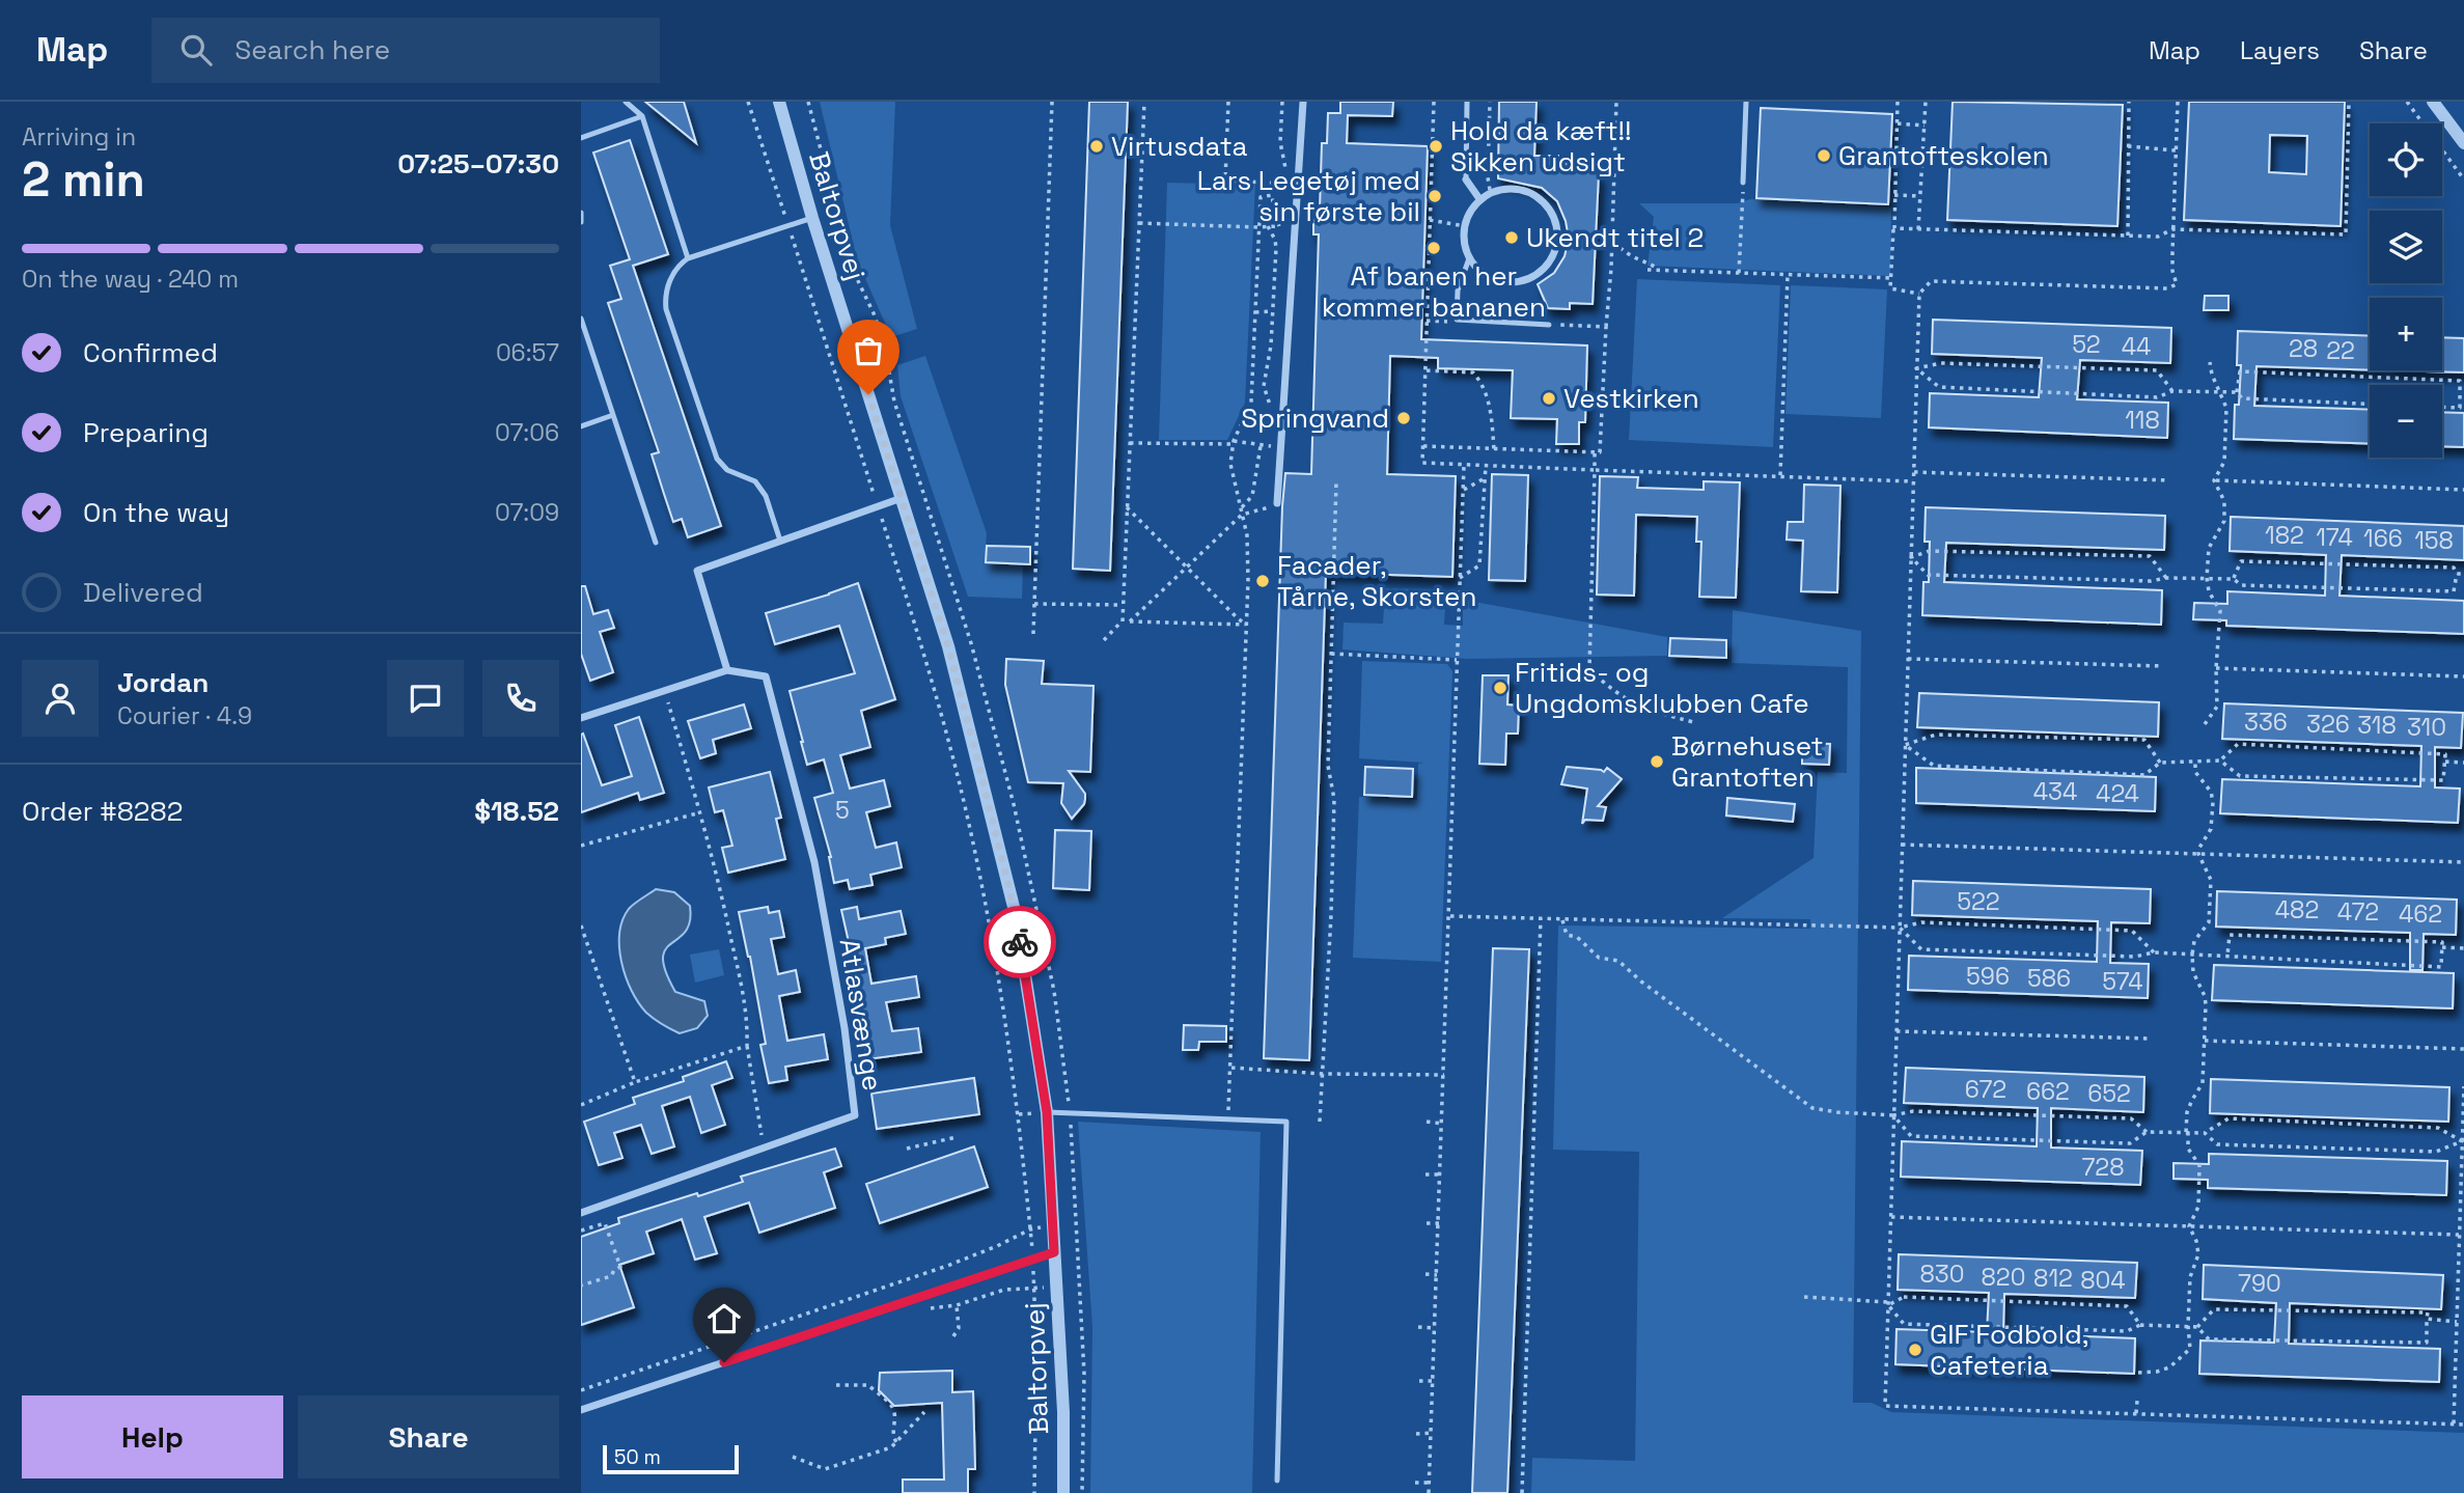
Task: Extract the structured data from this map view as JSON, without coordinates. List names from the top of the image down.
{
  "streets": {
    "street": ["Baltorpvej", "Atlasvænge"]
  },
  "places": [
    "Virtusdata",
    "Hold da kæft!! Sikken udsigt",
    "Grantofteskolen",
    "Lars Legetøj med sin første bil",
    "Ukendt titel 2",
    "Af banen her kommer bananen",
    "Vestkirken",
    "Springvand",
    "Facader, Tårne, Skorsten",
    "Fritids- og Ungdomsklubben Cafe",
    "Børnehuset Grantoften",
    "GIF Fodbold, Cafeteria"
  ],
  "house_numbers": [
    "52",
    "44",
    "28",
    "22",
    "118",
    "182",
    "174",
    "166",
    "158",
    "336",
    "326",
    "318",
    "310",
    "434",
    "424",
    "5",
    "522",
    "482",
    "472",
    "462",
    "596",
    "586",
    "574",
    "672",
    "662",
    "652",
    "728",
    "830",
    "820",
    "812",
    "804",
    "790"
  ],
  "scale_bar": "50 m",
  "page": {
    "header": "Map",
    "search": "Search here",
    "nav": ["Map", "Layers", "Share"],
    "heading": ["2 min", "Arriving in", "07:25–07:30"],
    "panel": [
      "Jordan",
      "Courier · 4.9",
      "Order #8282",
      "$18.52"
    ],
    "map_buttons": ["+", "−"],
    "bar": "On the way · 240 m",
    "list": [
      ["Confirmed", "06:57"],
      ["Preparing", "07:06"],
      ["On the way", "07:09"],
      "Delivered"
    ],
    "buttons": ["Help", "Share"],
    "scale": "50 m"
  }
}
